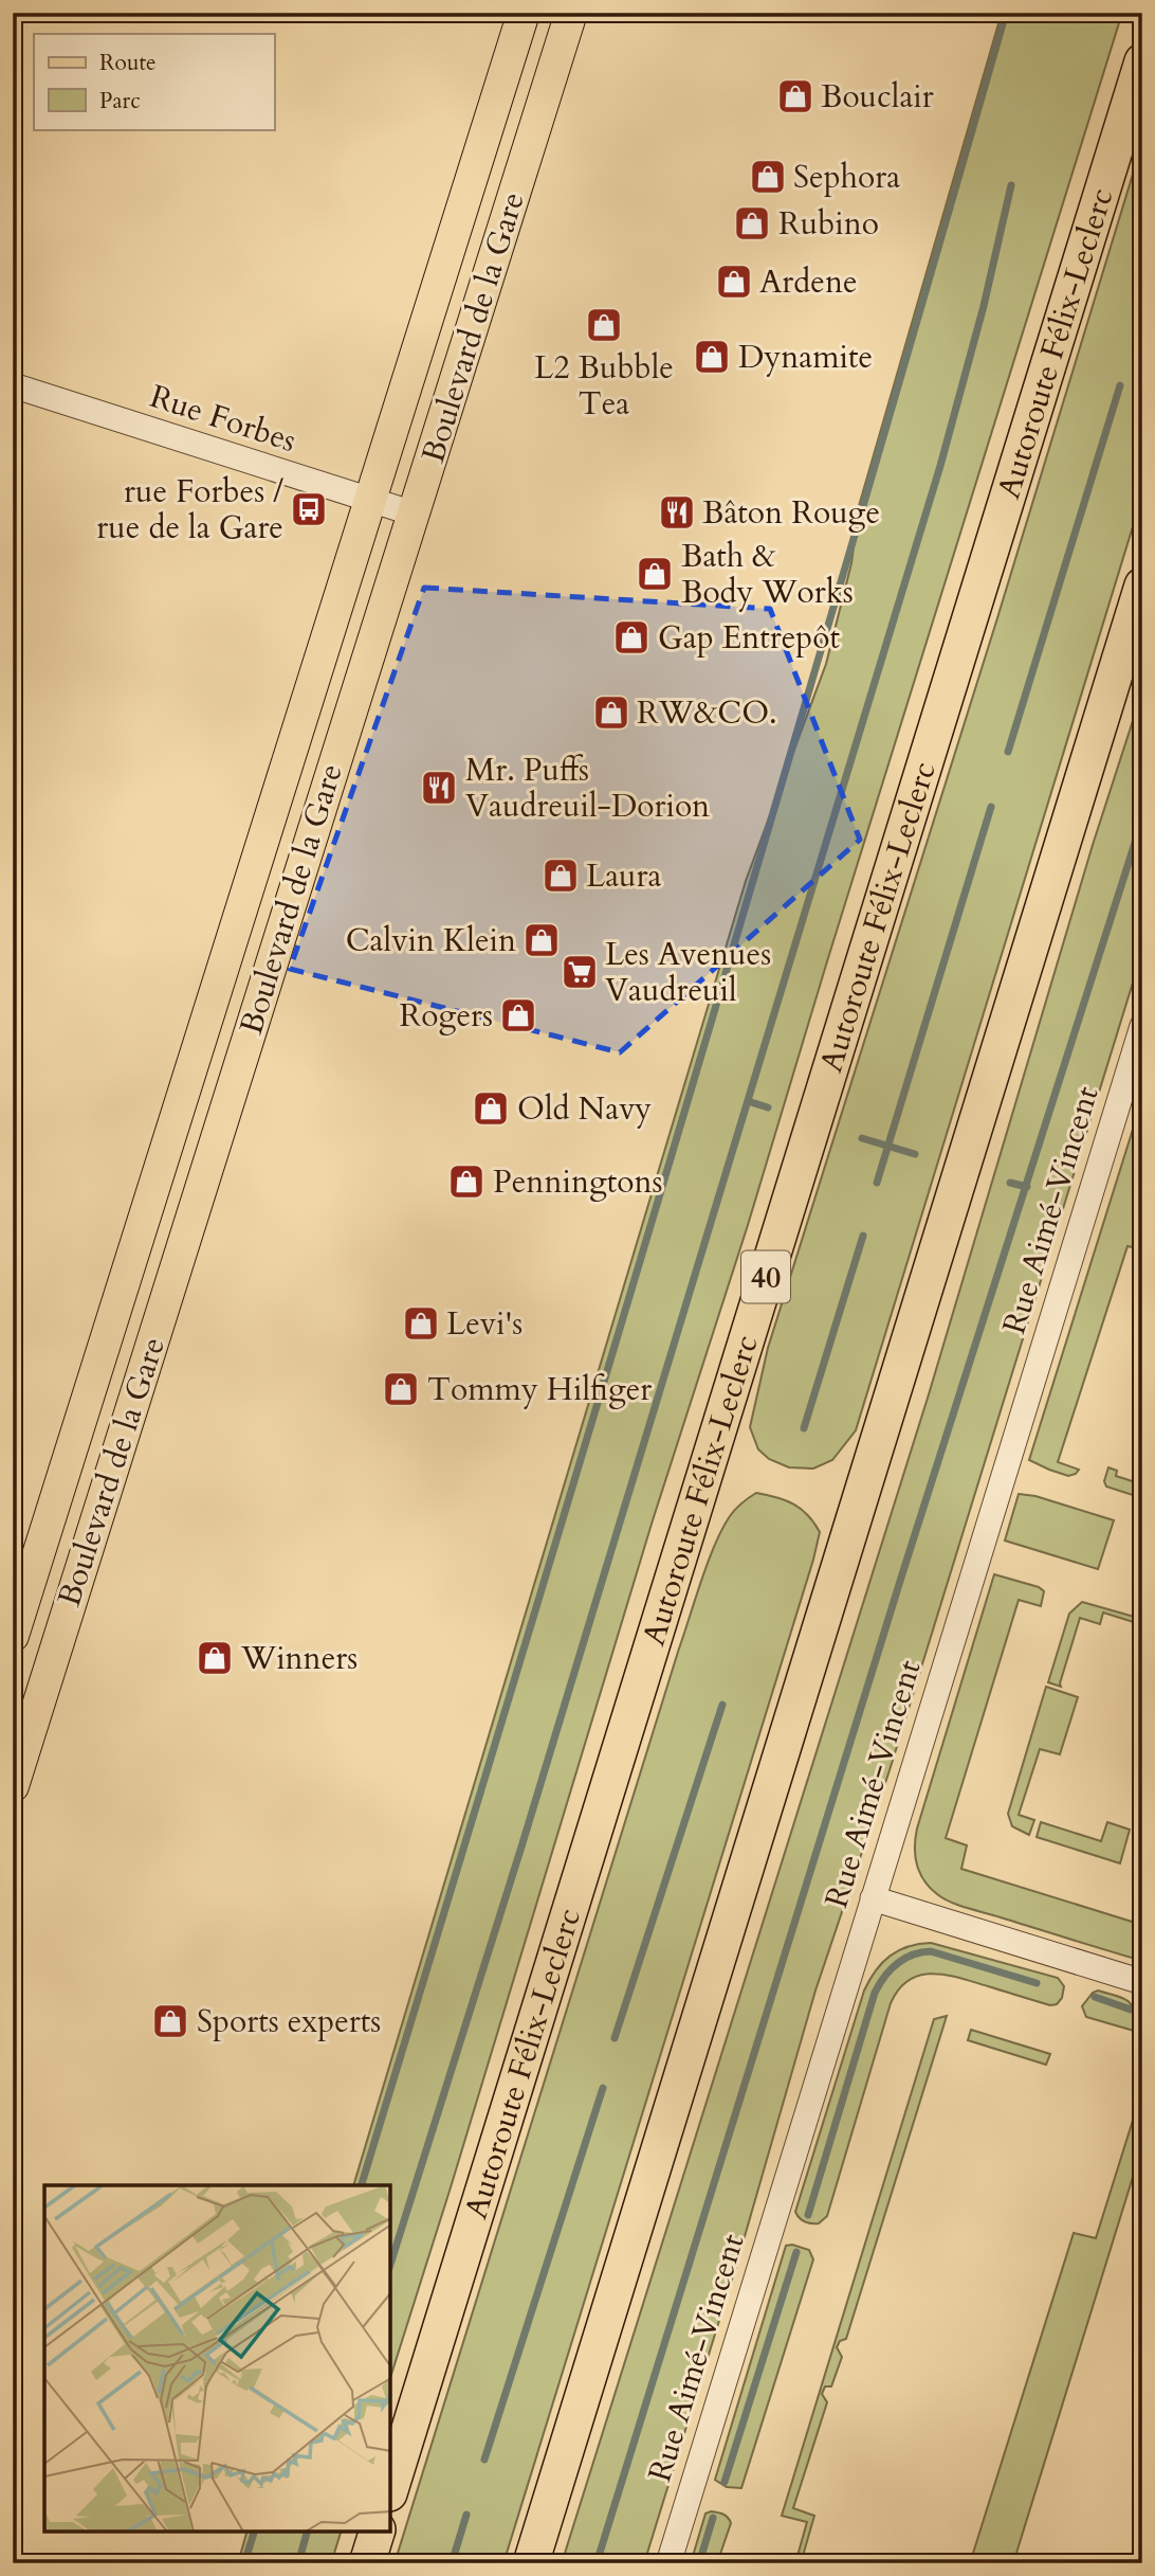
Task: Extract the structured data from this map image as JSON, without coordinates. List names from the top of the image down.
{
  "streets": {
    "highway": ["Autoroute Félix-Leclerc", "40"],
    "main road": ["Boulevard de la Gare"],
    "street": ["Rue Forbes", "Rue Aimé-Vincent"]
  },
  "crossings": [
    ["Boulevard de la Gare", "Rue Forbes"]
  ],
  "places": {
    "shop": [
      "Bouclair",
      "Sephora",
      "Rubino",
      "Ardene",
      "L2 Bubble Tea",
      "Dynamite",
      "Bath & Body Works",
      "Gap Entrepôt",
      "RW&CO.",
      "Laura",
      "Calvin Klein",
      "Rogers",
      "Old Navy",
      "Penningtons",
      "Levi's",
      "Tommy Hilfiger",
      "Winners",
      "Sports experts"
    ],
    "bus stop": ["rue Forbes / rue de la Gare"],
    "restaurant": ["Bâton Rouge", "Mr. Puffs Vaudreuil-Dorion"],
    "supermarket": ["Les Avenues Vaudreuil"]
  },
  "legend": ["Route", "Parc"]
}
